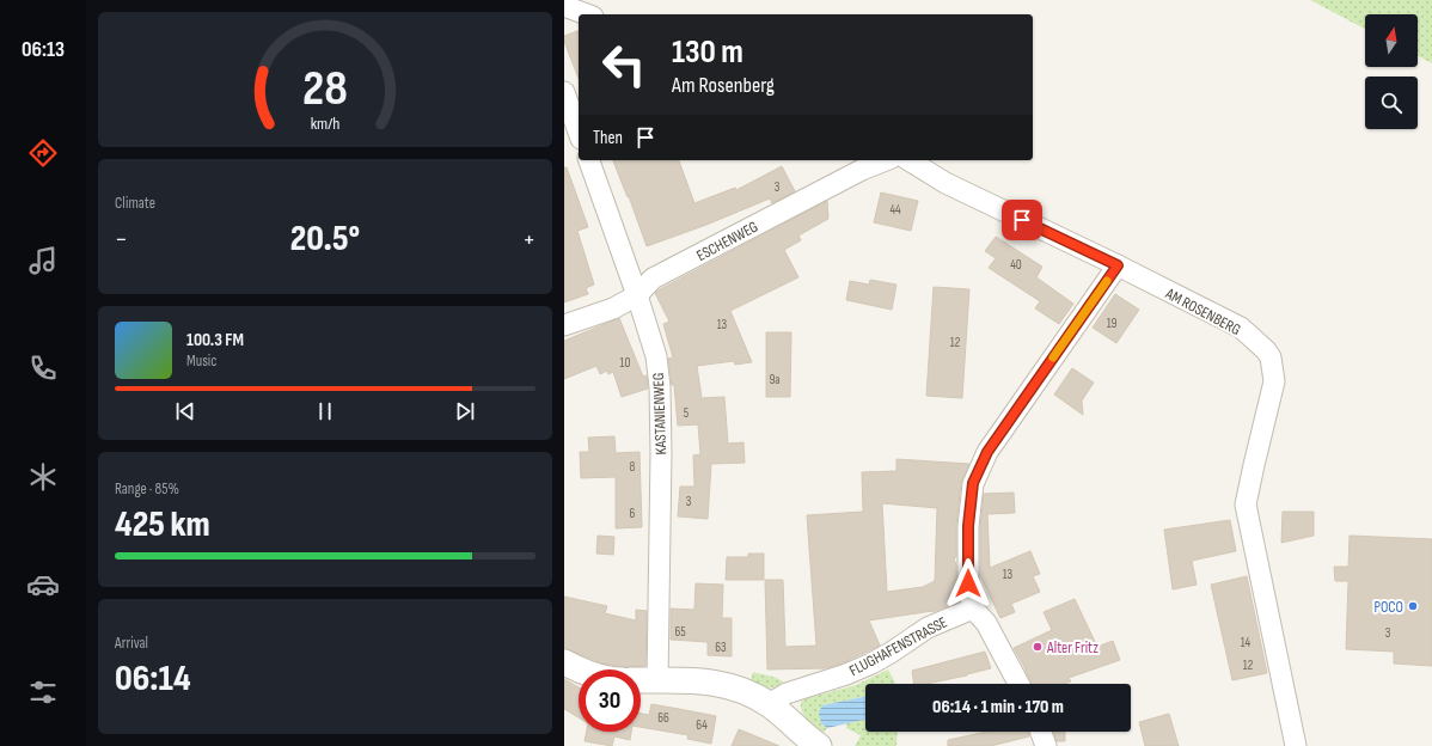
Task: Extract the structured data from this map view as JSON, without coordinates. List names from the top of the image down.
{
  "streets": {
    "street": [
      "ESCHENWEG",
      "AM ROSENBERG",
      "KASTANIENWEG",
      "FLUGHAFENSTRASSE"
    ]
  },
  "crossings": [
    ["ESCHENWEG", "KASTANIENWEG"]
  ],
  "places": ["POCO", "Alter Fritz"],
  "house_numbers": [
    "3",
    "44",
    "40",
    "19",
    "13",
    "12",
    "10",
    "9a",
    "5",
    "8",
    "3",
    "6",
    "13",
    "65",
    "3",
    "14",
    "63",
    "12",
    "66",
    "64"
  ],
  "north": "top",
  "page": {
    "tabs": "06:13",
    "turn": ["130 m", "Am Rosenberg"],
    "then": "Then",
    "tile": [
      "Climate",
      ["Range · 85%", "425 km"],
      ["Arrival", "06:14"]
    ],
    "heat": ["−", "20.5°", "+"],
    "song": ["100.3 FM", "Music"],
    "limit": "30",
    "trip": "06:14 · 1 min · 170 m",
    "gauge": ["28", "km/h"]
  }
}
